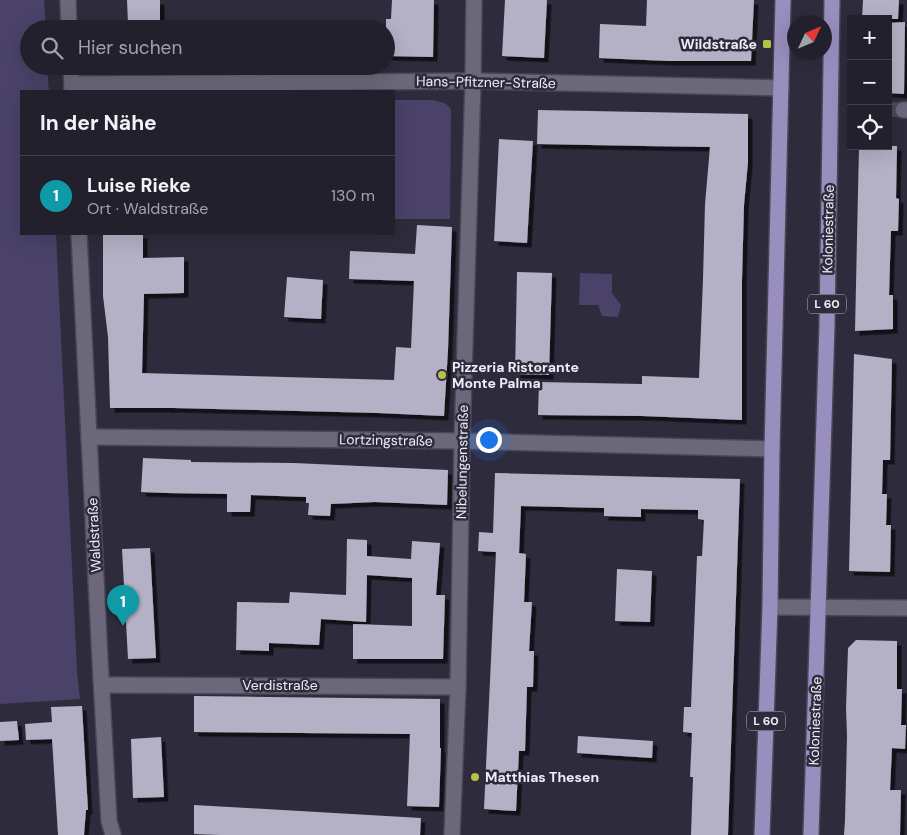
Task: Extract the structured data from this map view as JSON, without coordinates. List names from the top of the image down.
{
  "streets": {
    "main road": ["Koloniestraße", "L 60"],
    "street": [
      "Hans-Pfitzner-Straße",
      "Lortzingstraße",
      "Nibelungenstraße",
      "Waldstraße",
      "Verdistraße"
    ]
  },
  "crossings": [
    ["Hans-Pfitzner-Straße", "L 60"],
    ["Hans-Pfitzner-Straße", "Nibelungenstraße"],
    ["L 60", "Lortzingstraße"],
    ["Lortzingstraße", "Nibelungenstraße"],
    ["Lortzingstraße", "Waldstraße"],
    ["Nibelungenstraße", "Verdistraße"],
    ["Waldstraße", "Verdistraße"]
  ],
  "places": {
    "transit": ["Wildstraße"],
    "other": ["Pizzeria Ristorante Monte Palma", "Matthias Thesen"]
  },
  "north": "top right",
  "page": {
    "map_buttons": ["+", "−"],
    "search": "Hier suchen",
    "heading": "In der Nähe",
    "list": [
      {
        "mark": "1",
        "name": "Luise Rieke",
        "note": "Ort · Waldstraße",
        "value": "130 m"
      }
    ],
    "pins": "1"
  }
}
